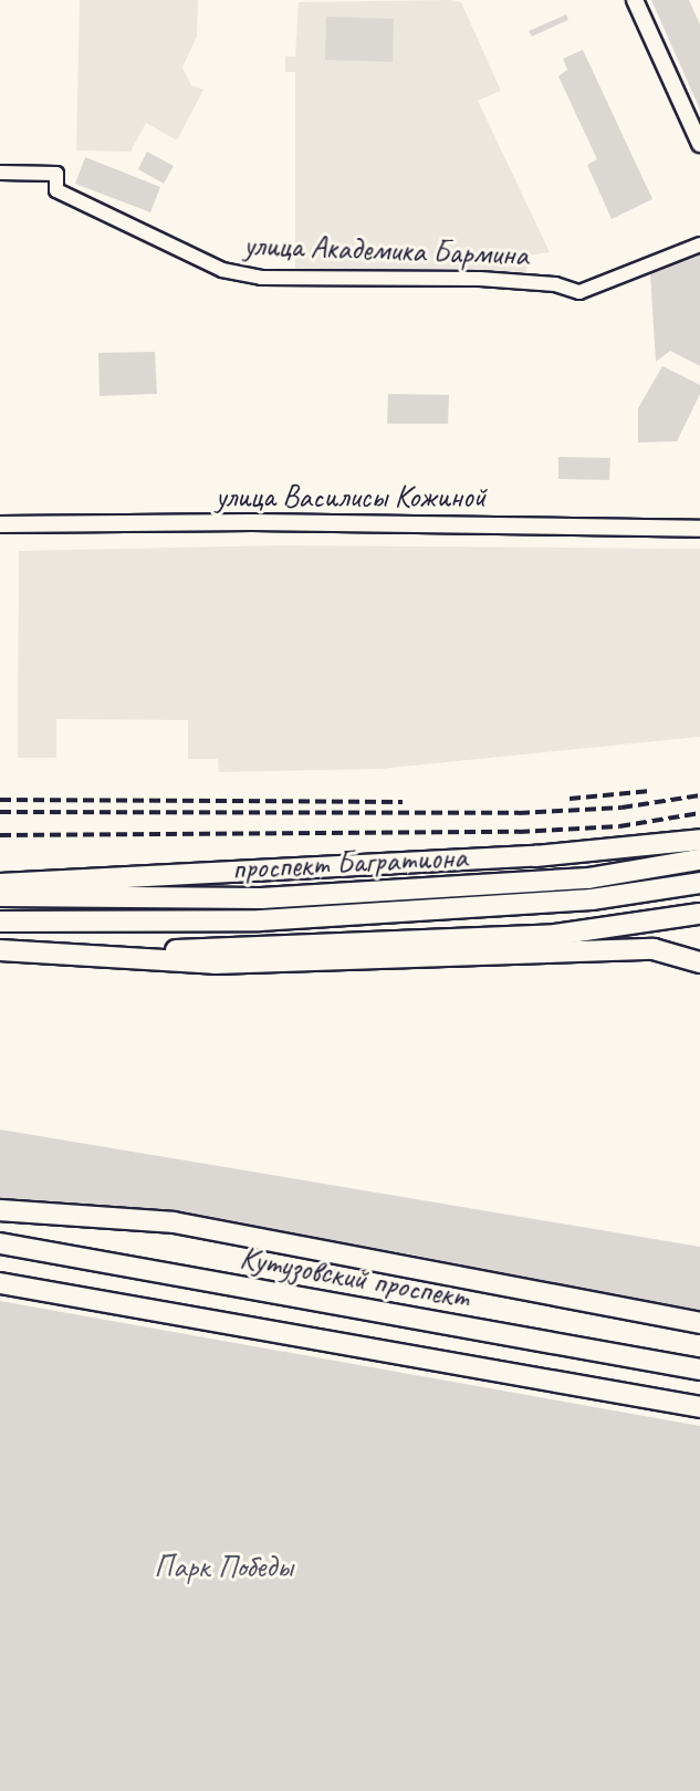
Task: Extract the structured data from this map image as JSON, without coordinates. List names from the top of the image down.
{
  "streets": {
    "main road": ["проспект Багратиона", "Кутузовский проспект"],
    "street": ["улица Академика Бармина", "улица Василисы Кожиной"]
  },
  "parks": ["Парк Победы"]
}
